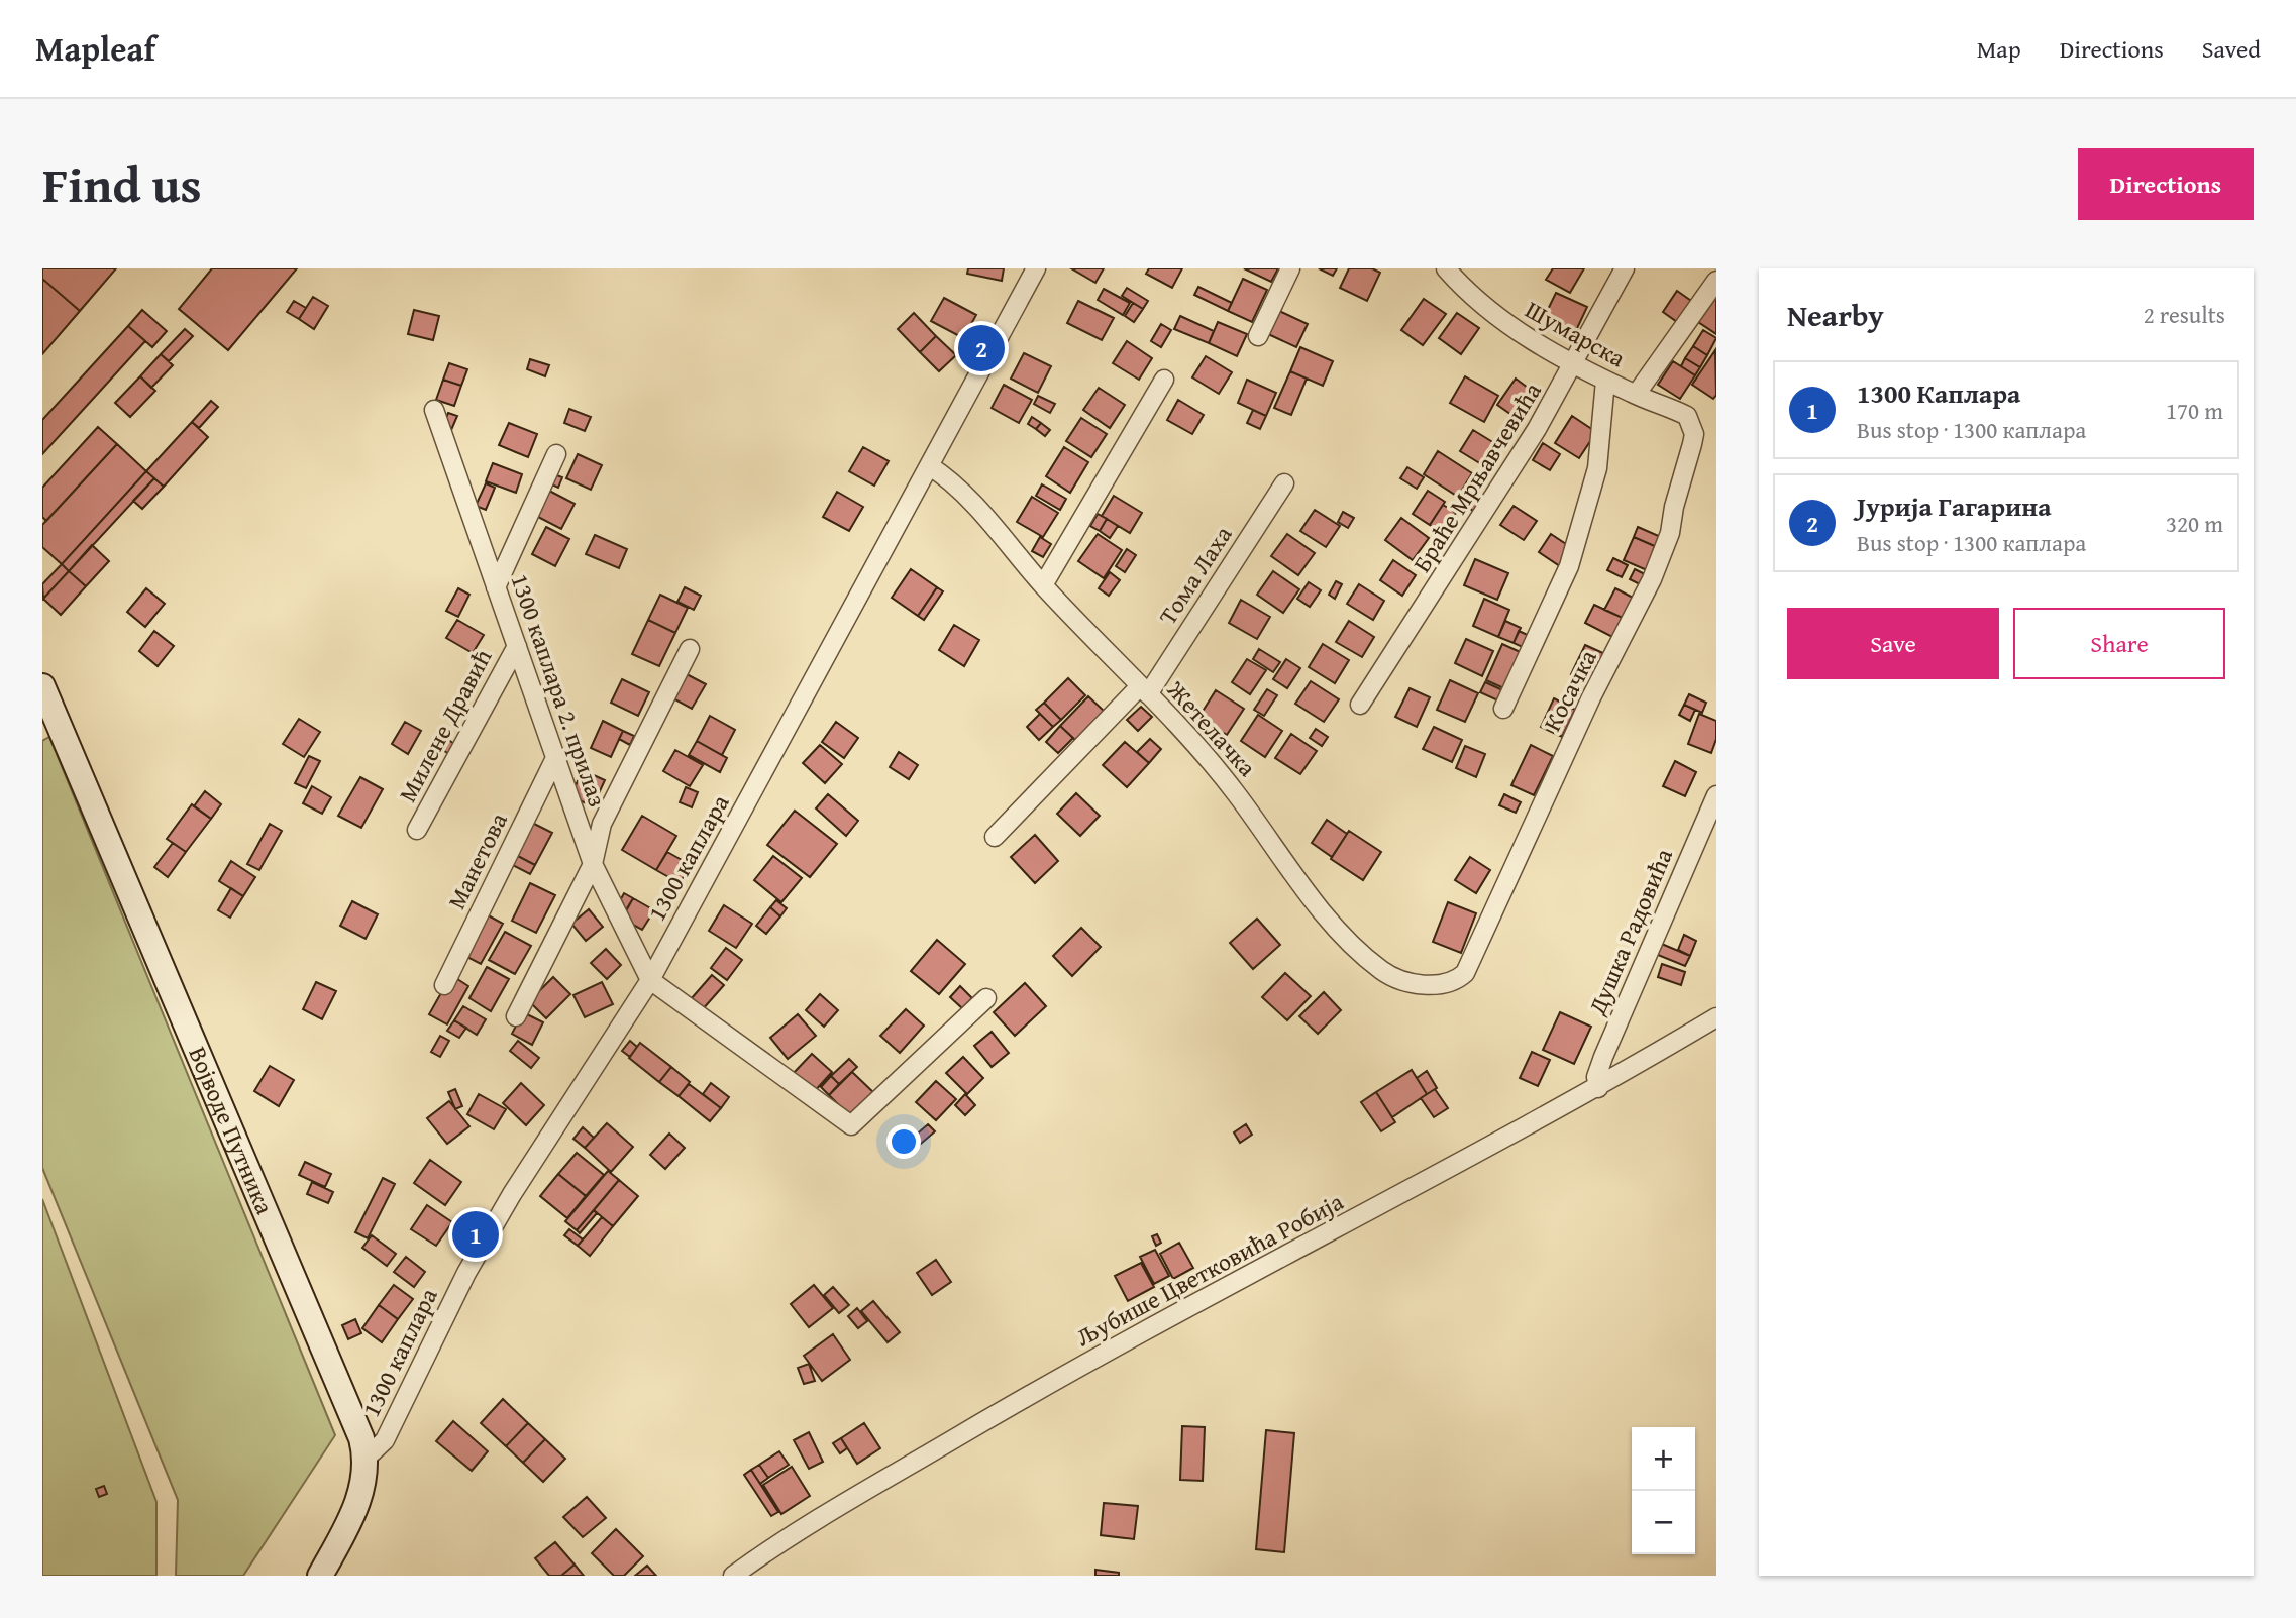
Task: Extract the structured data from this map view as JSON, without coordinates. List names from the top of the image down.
{
  "streets": {
    "street": [
      "Шумарска",
      "Браће Мрњавчевића",
      "Тома Лаха",
      "1300 каплара 2. прилаз",
      "Косачка",
      "Милене Дравић",
      "Жетелачка",
      "1300 каплара",
      "Манетова",
      "Душка Радовића",
      "Војводе Путника",
      "Љубише Цветковића Робија"
    ]
  },
  "crossings": [
    ["Шумарска", "Браће Мрњавчевића"],
    ["Шумарска", "Косачка"],
    ["Тома Лаха", "Жетелачка"],
    ["1300 каплара 2. прилаз", "Милене Дравић"],
    ["1300 каплара 2. прилаз", "1300 каплара"],
    ["1300 каплара 2. прилаз", "Манетова"],
    ["Косачка", "Жетелачка"],
    ["Жетелачка", "1300 каплара"],
    ["1300 каплара", "Војводе Путника"],
    ["Душка Радовића", "Љубише Цветковића Робија"]
  ],
  "page": {
    "header": "Mapleaf",
    "nav": ["Map", "Directions", "Saved"],
    "title": "Find us",
    "buttons": [
      "Directions",
      ["Save", "Share"]
    ],
    "heading": ["Nearby", "2 results"],
    "pins": ["2", "1"],
    "list": [
      {
        "mark": "1",
        "name": "1300 Каплара",
        "note": "Bus stop · 1300 каплара",
        "value": "170 m"
      },
      {
        "mark": "2",
        "name": "Јурија Гагарина",
        "note": "Bus stop · 1300 каплара",
        "value": "320 m"
      }
    ],
    "map_buttons": ["+", "−"]
  }
}
